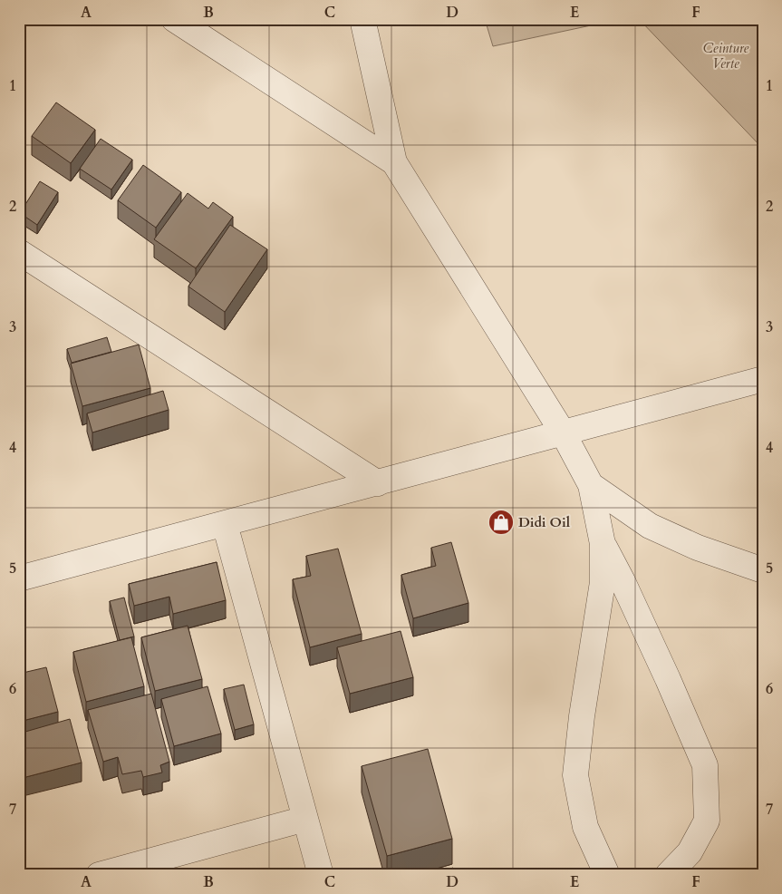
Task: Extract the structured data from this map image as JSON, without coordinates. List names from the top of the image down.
{
  "parks": ["Ceinture Verte"],
  "places": {
    "shop": ["Didi Oil"]
  },
  "grid": {
    "columns": [
      "A",
      "B",
      "C",
      "D",
      "E",
      "F"
    ],
    "rows": [
      "1",
      "2",
      "3",
      "4",
      "5",
      "6",
      "7"
    ]
  }
}
